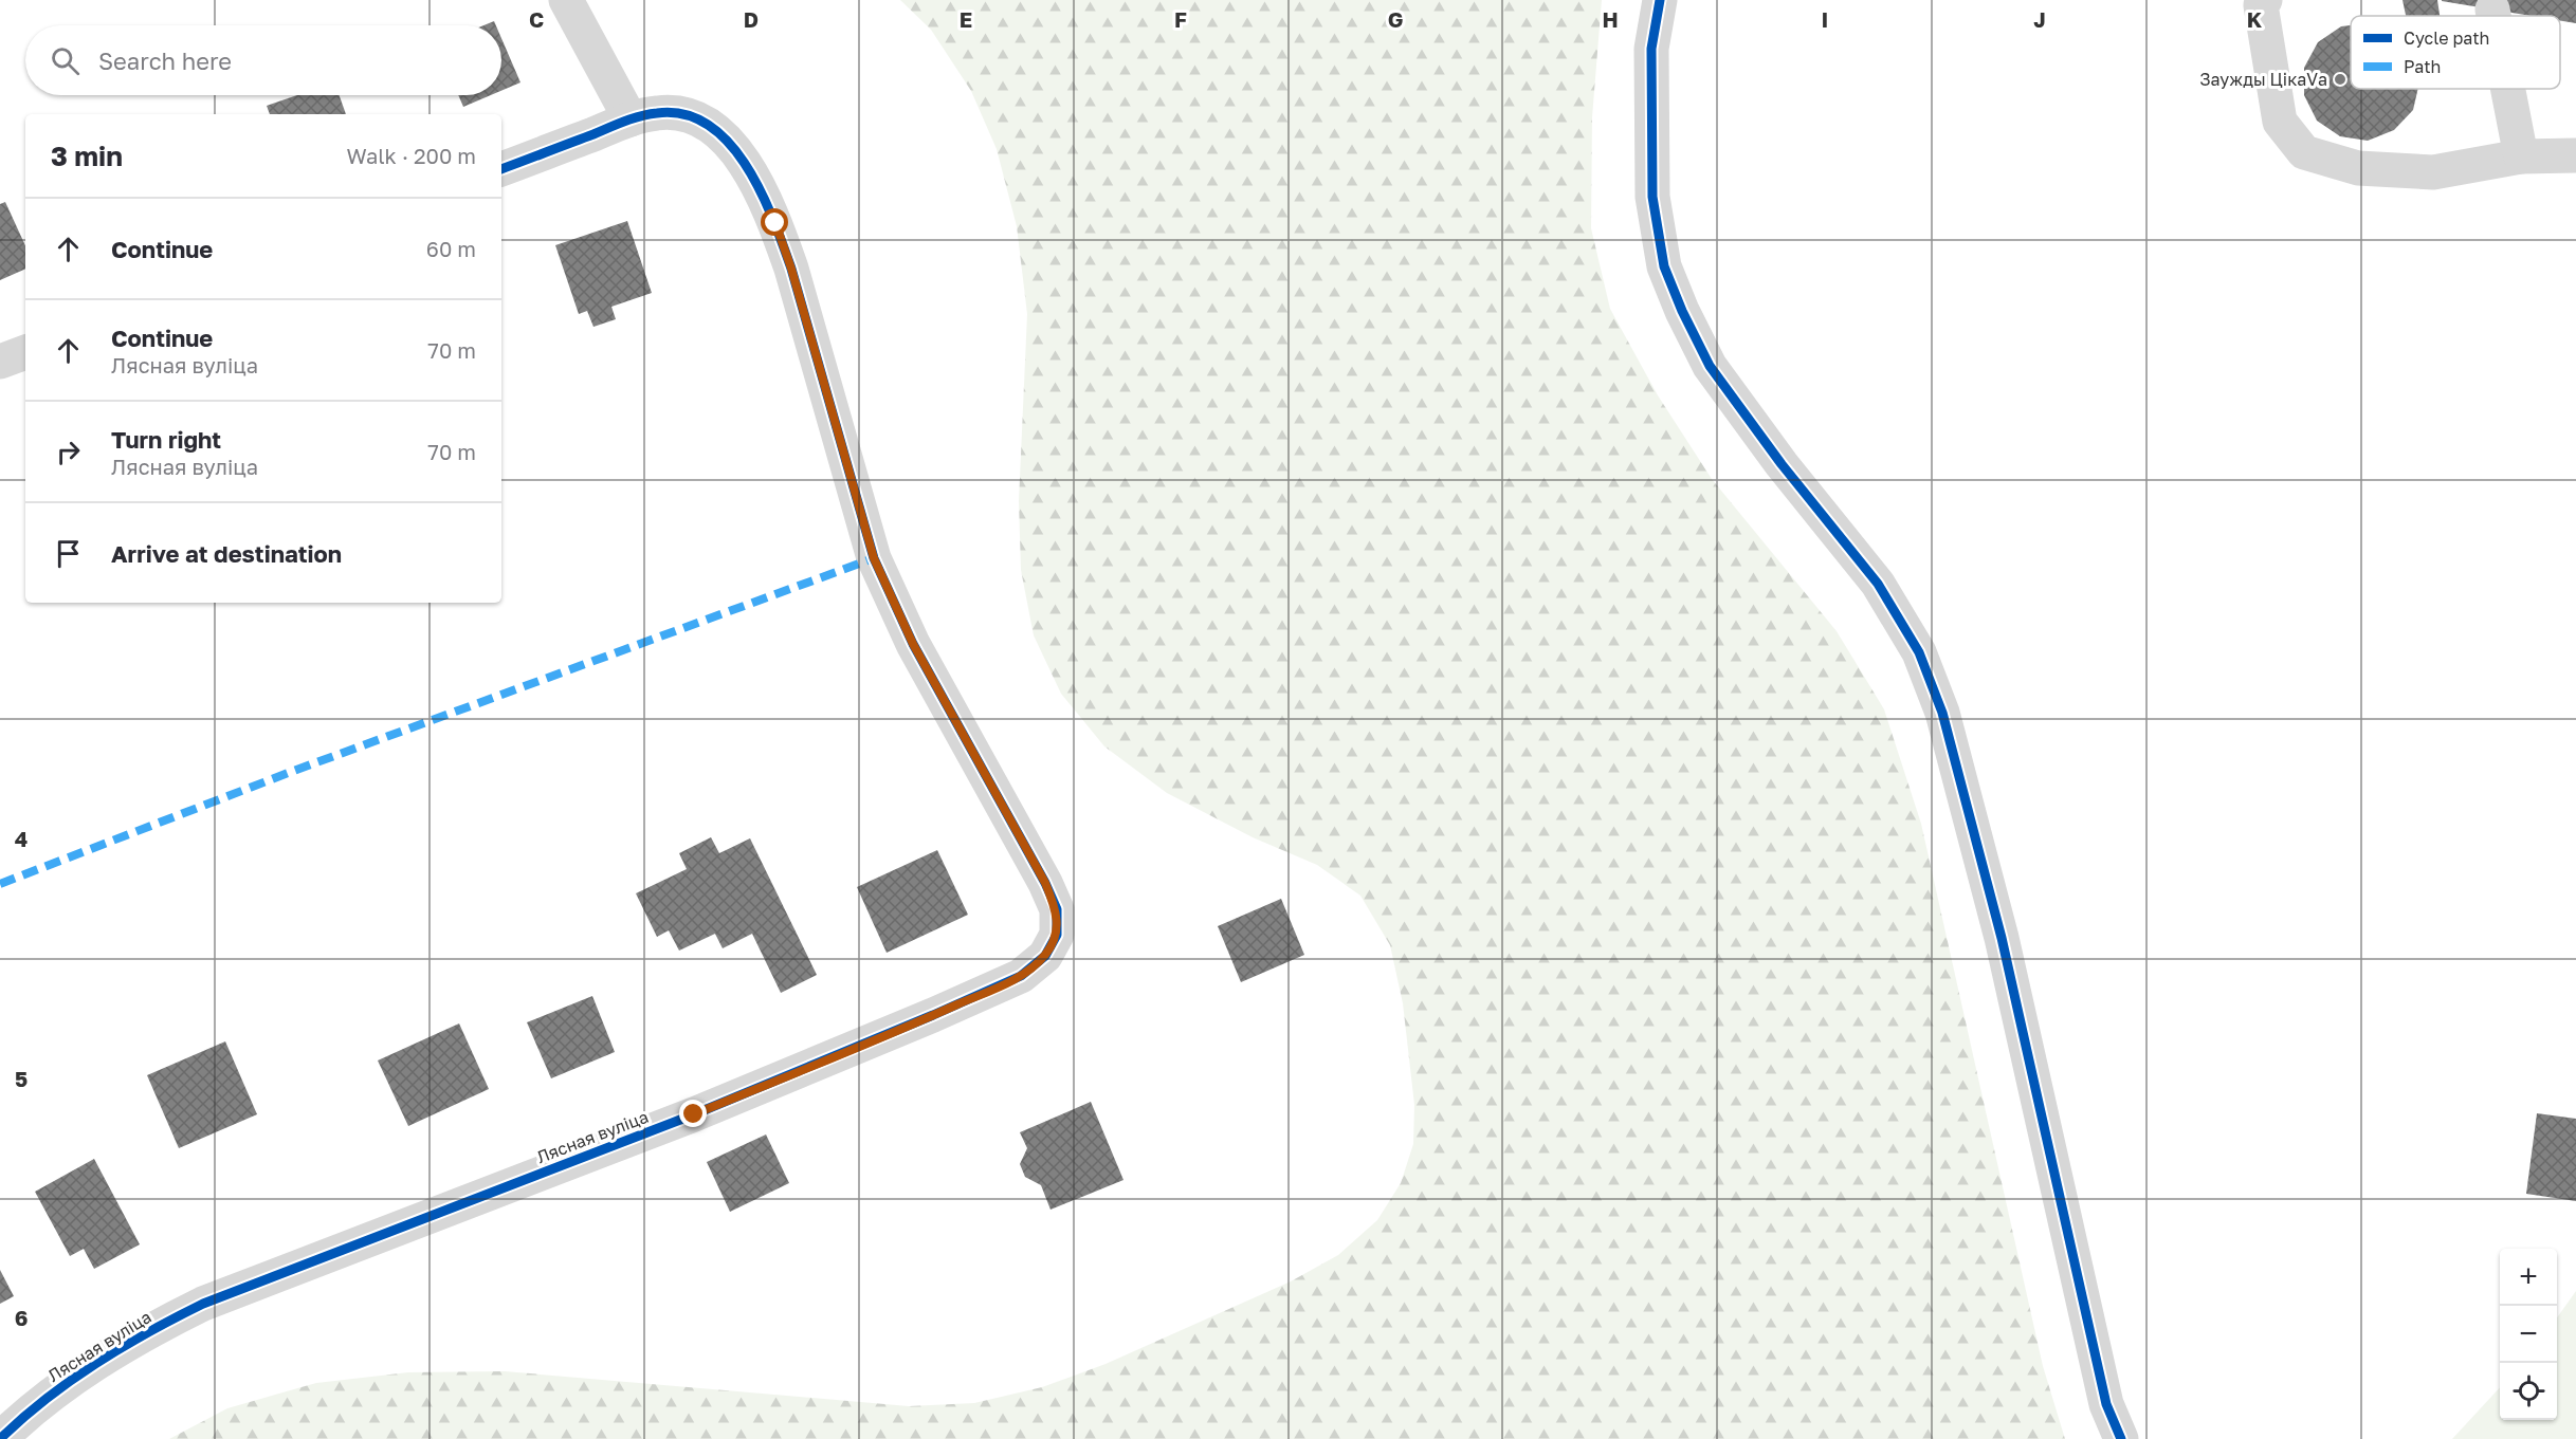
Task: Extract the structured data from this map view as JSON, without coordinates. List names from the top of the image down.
{
  "streets": {
    "street": ["Лясная вуліца"]
  },
  "places": ["Заужды ЦікаVа"],
  "legend": ["Cycle path", "Path"],
  "page": {
    "search": "Search here",
    "heading": ["3 min", "Walk · 200 m"],
    "list": [
      ["Continue", "60 m"],
      ["Continue", "Лясная вуліца", "70 m"],
      ["Turn right", "Лясная вуліца", "70 m"],
      "Arrive at destination"
    ],
    "map_buttons": ["+", "−"]
  },
  "grid": {
    "columns": [
      "C",
      "D",
      "E",
      "F",
      "G",
      "H",
      "I",
      "J",
      "K"
    ],
    "rows": ["4", "5", "6"]
  }
}
